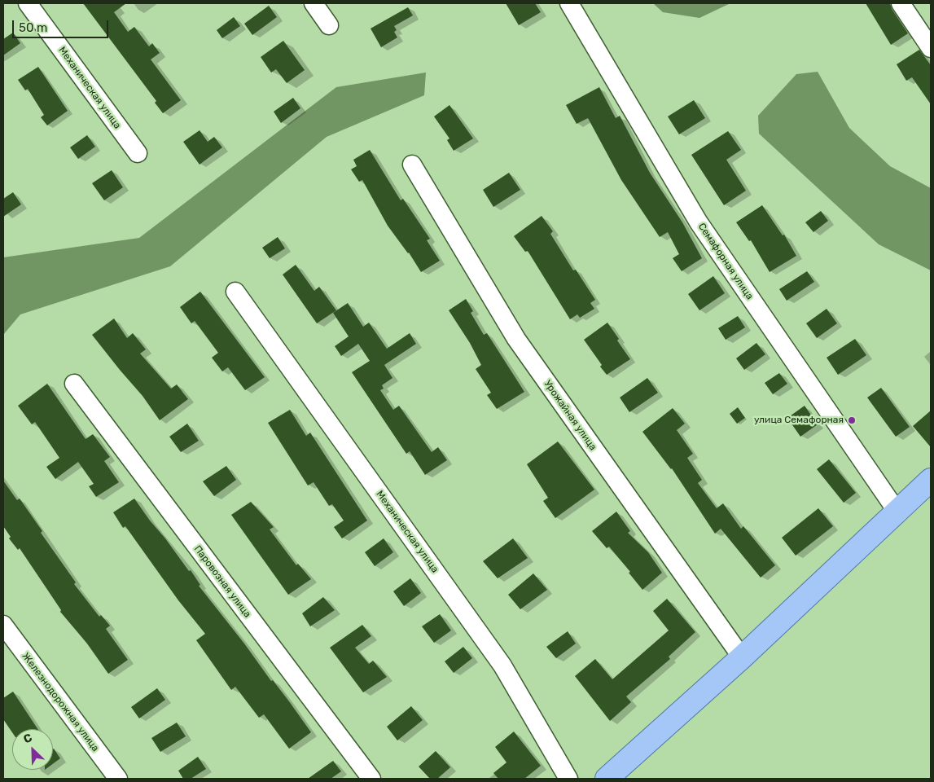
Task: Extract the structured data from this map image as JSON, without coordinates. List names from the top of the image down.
{
  "streets": {
    "street": [
      "Механическая улица",
      "Семафорная улица",
      "Урожайная улица",
      "Паровозная улица",
      "Железнодорожная улица"
    ]
  },
  "places": ["улица Семафорная"],
  "scale_bar": "50 m",
  "north": "top left"
}
